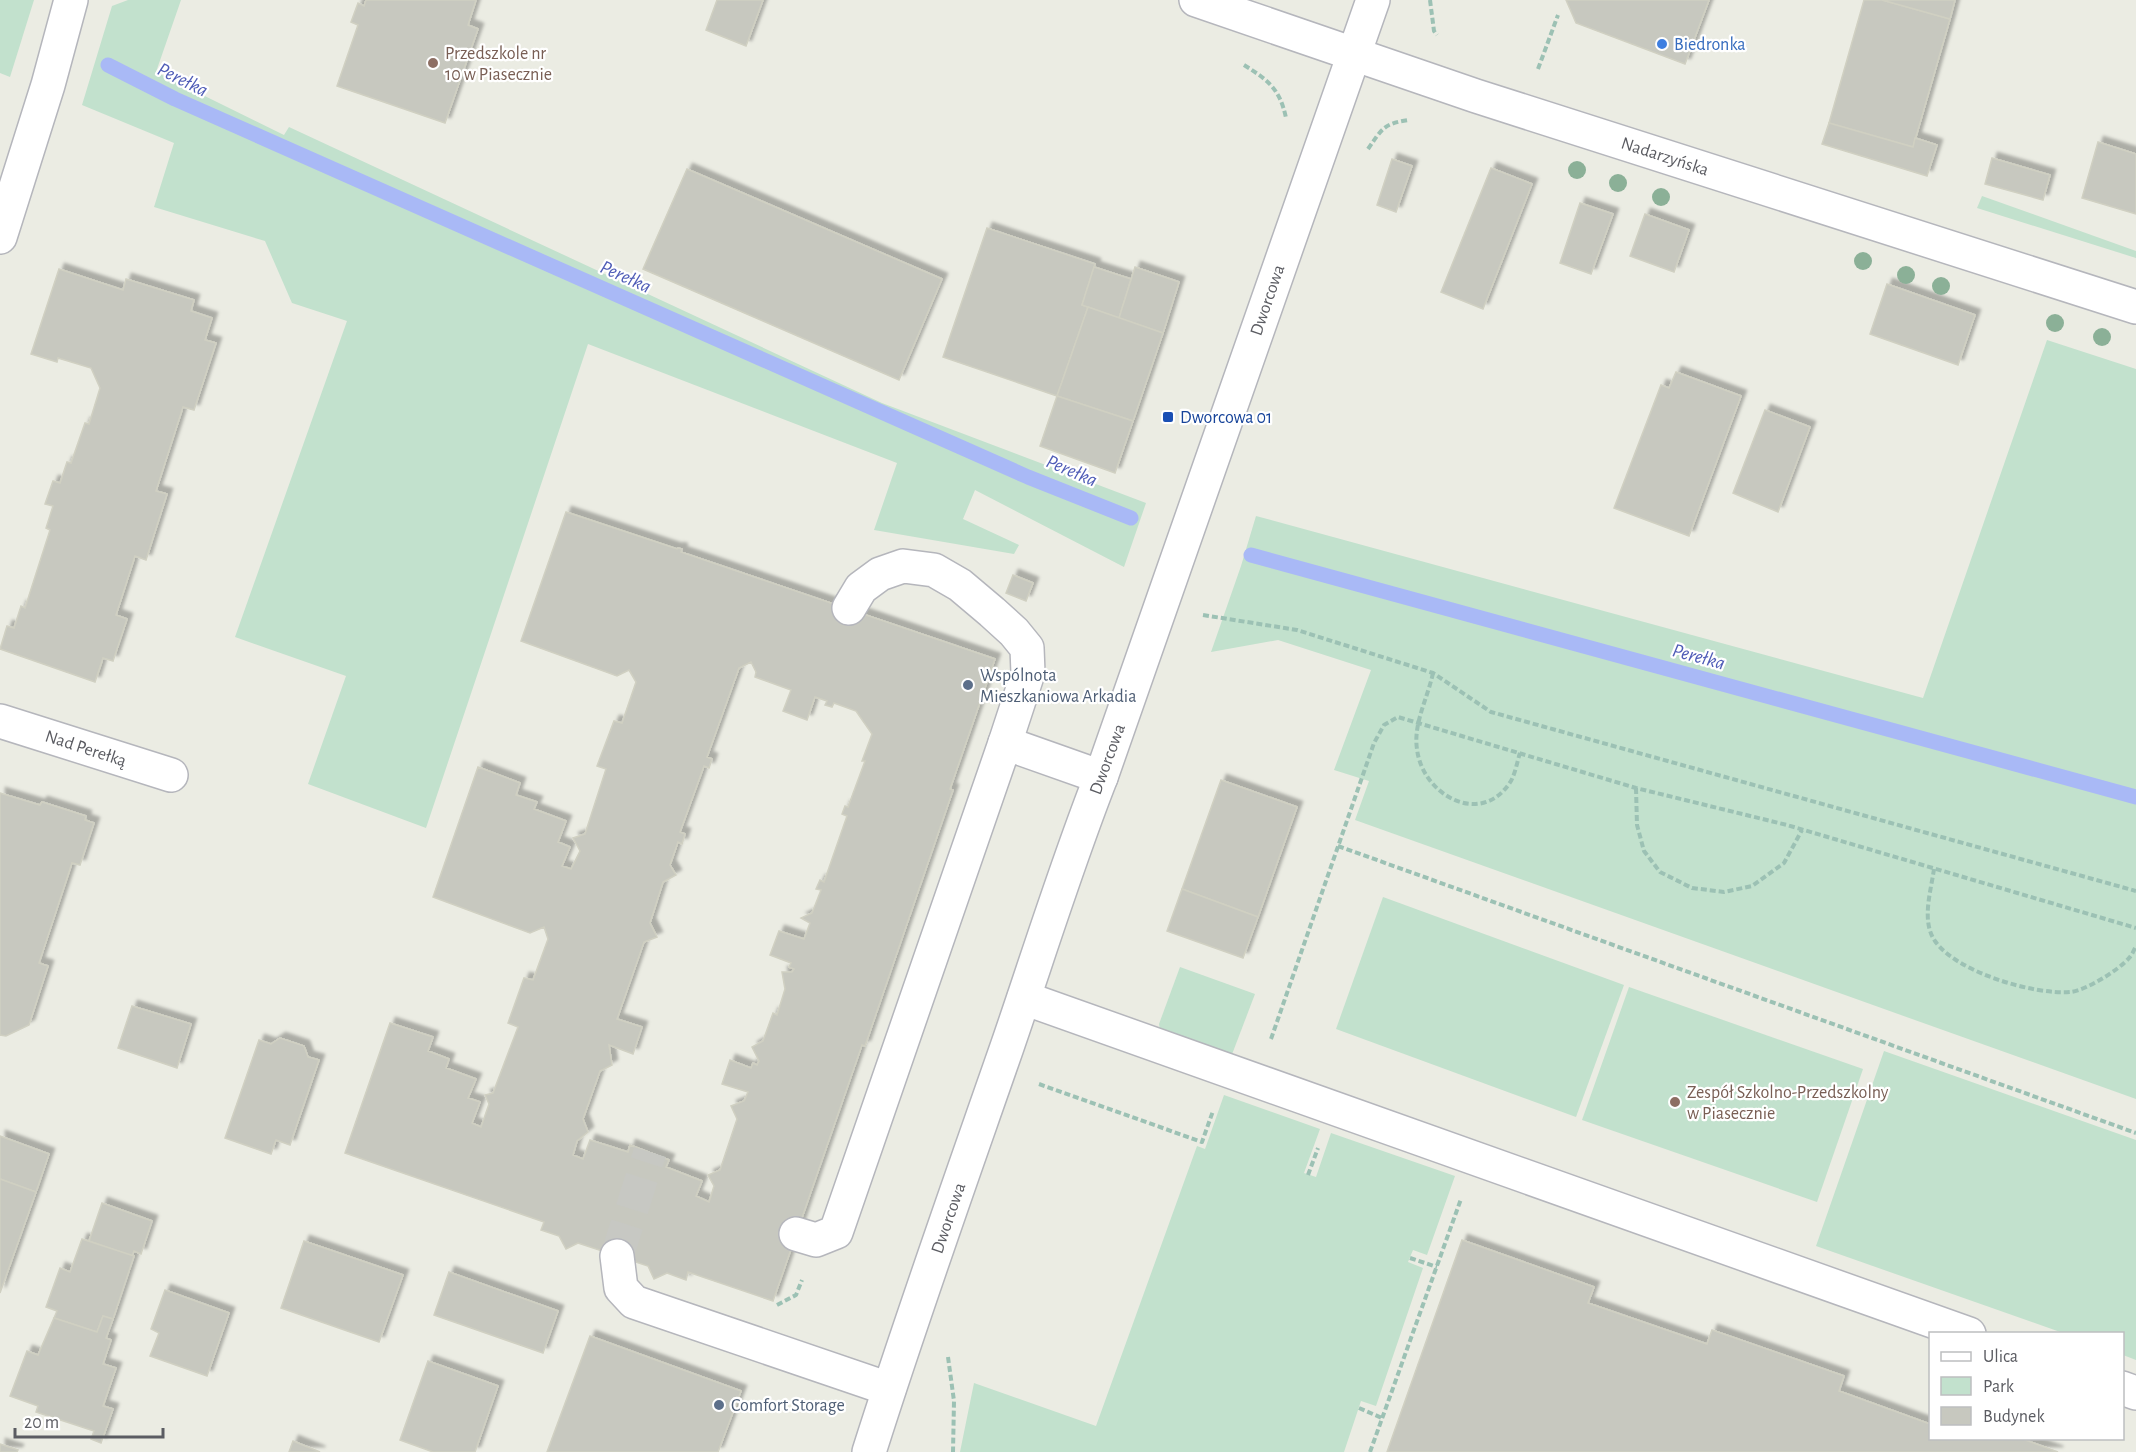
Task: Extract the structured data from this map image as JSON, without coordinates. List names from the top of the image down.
{
  "streets": {
    "street": ["Nadarzyńska", "Dworcowa", "Nad Perełką"]
  },
  "crossings": [
    ["Nadarzyńska", "Dworcowa"]
  ],
  "water": ["Perełka"],
  "places": {
    "other": [
      "Biedronka",
      "Przedszkole nr 10 w Piasecznie",
      "Wspólnota Mieszkaniowa Arkadia",
      "Zespół Szkolno-Przedszkolny w Piasecznie",
      "Comfort Storage"
    ],
    "transit": ["Dworcowa 01"]
  },
  "legend": ["Ulica", "Park", "Budynek"],
  "scale_bar": "20 m"
}
